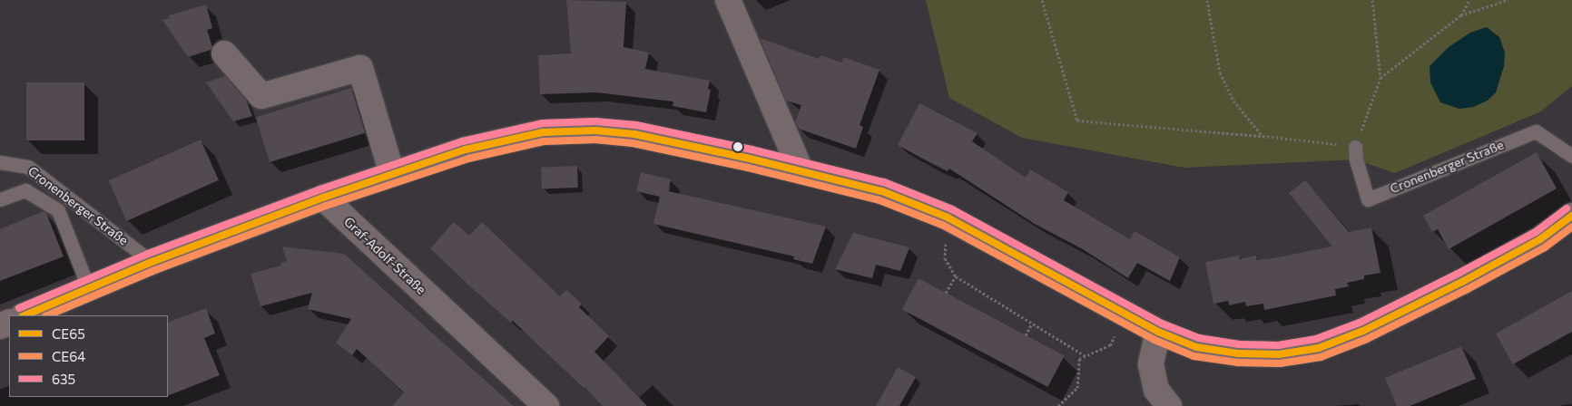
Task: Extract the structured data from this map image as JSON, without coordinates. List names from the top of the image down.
{
  "streets": {
    "street": ["Graf-Adolf-Straße"],
    "lane": ["Cronenberger Straße"]
  },
  "lines": ["transit line 635", "transit line CE65", "transit line CE64"],
  "legend": ["CE65", "CE64", "635"]
}
